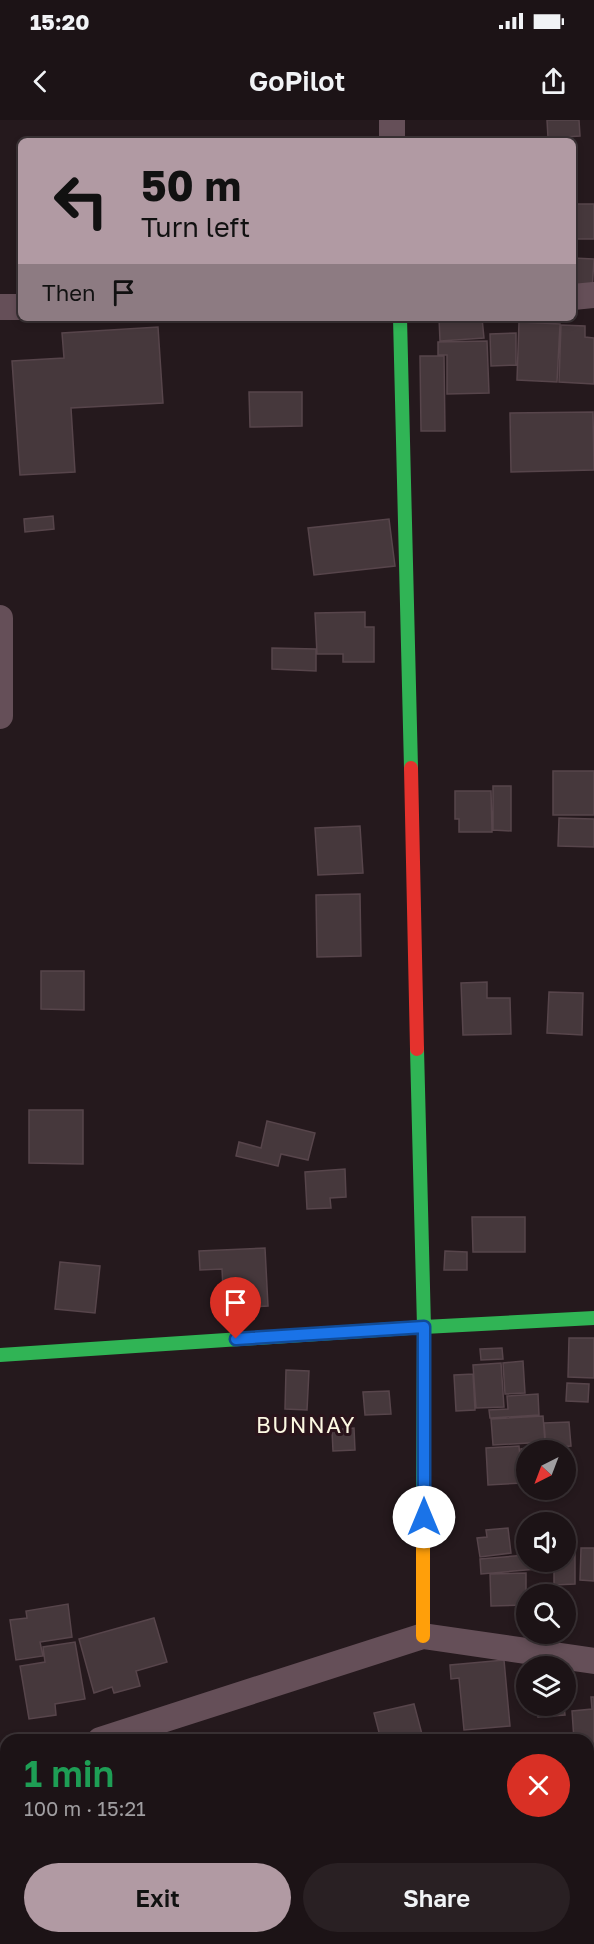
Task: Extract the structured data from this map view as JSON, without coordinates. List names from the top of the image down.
{
  "districts": ["BUNNAY"],
  "north": "bottom left",
  "page": {
    "status": "15:20",
    "header": "GoPilot",
    "turn": ["50 m", "Turn left"],
    "then": "Then",
    "heading": ["1 min", "100 m · 15:21"],
    "buttons": ["Exit", "Share"]
  }
}
